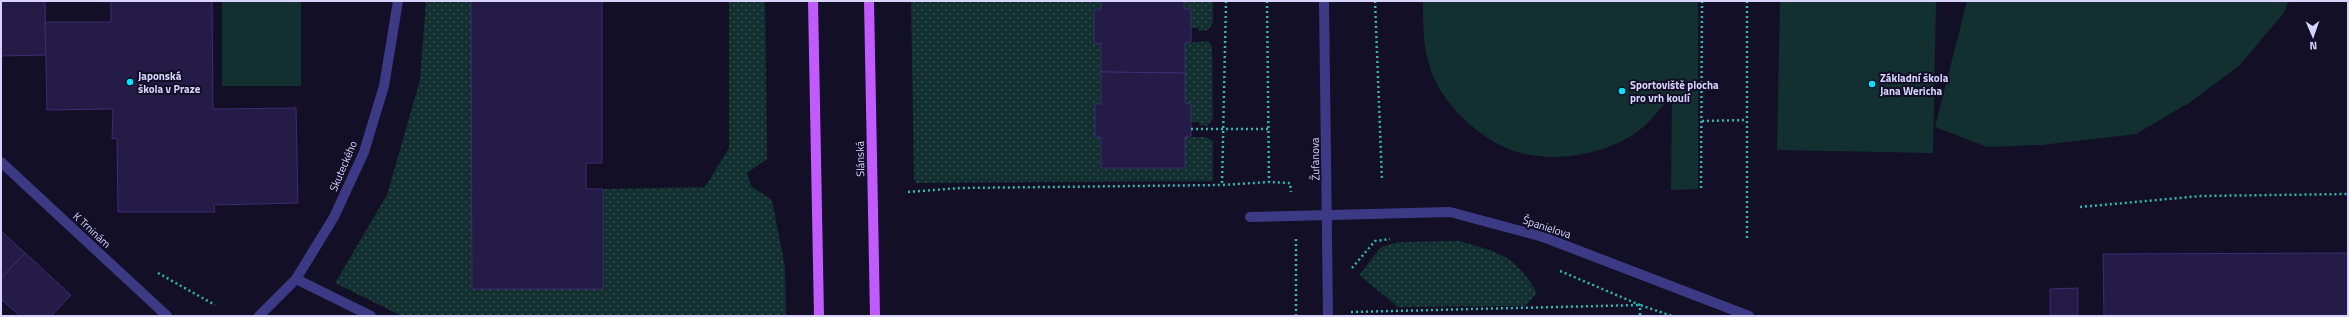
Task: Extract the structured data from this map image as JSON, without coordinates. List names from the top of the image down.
{
  "streets": {
    "main road": ["Slánská"],
    "street": [
      "Žufanova",
      "Skuteckého",
      "Španielova",
      "K Trninám"
    ]
  },
  "crossings": [
    ["Žufanova", "Španielova"]
  ],
  "places": ["Japonská škola v Praze", "Základní škola Jana Wericha", "Sportoviště plocha pro vrh koulí"],
  "north": "bottom"
}
